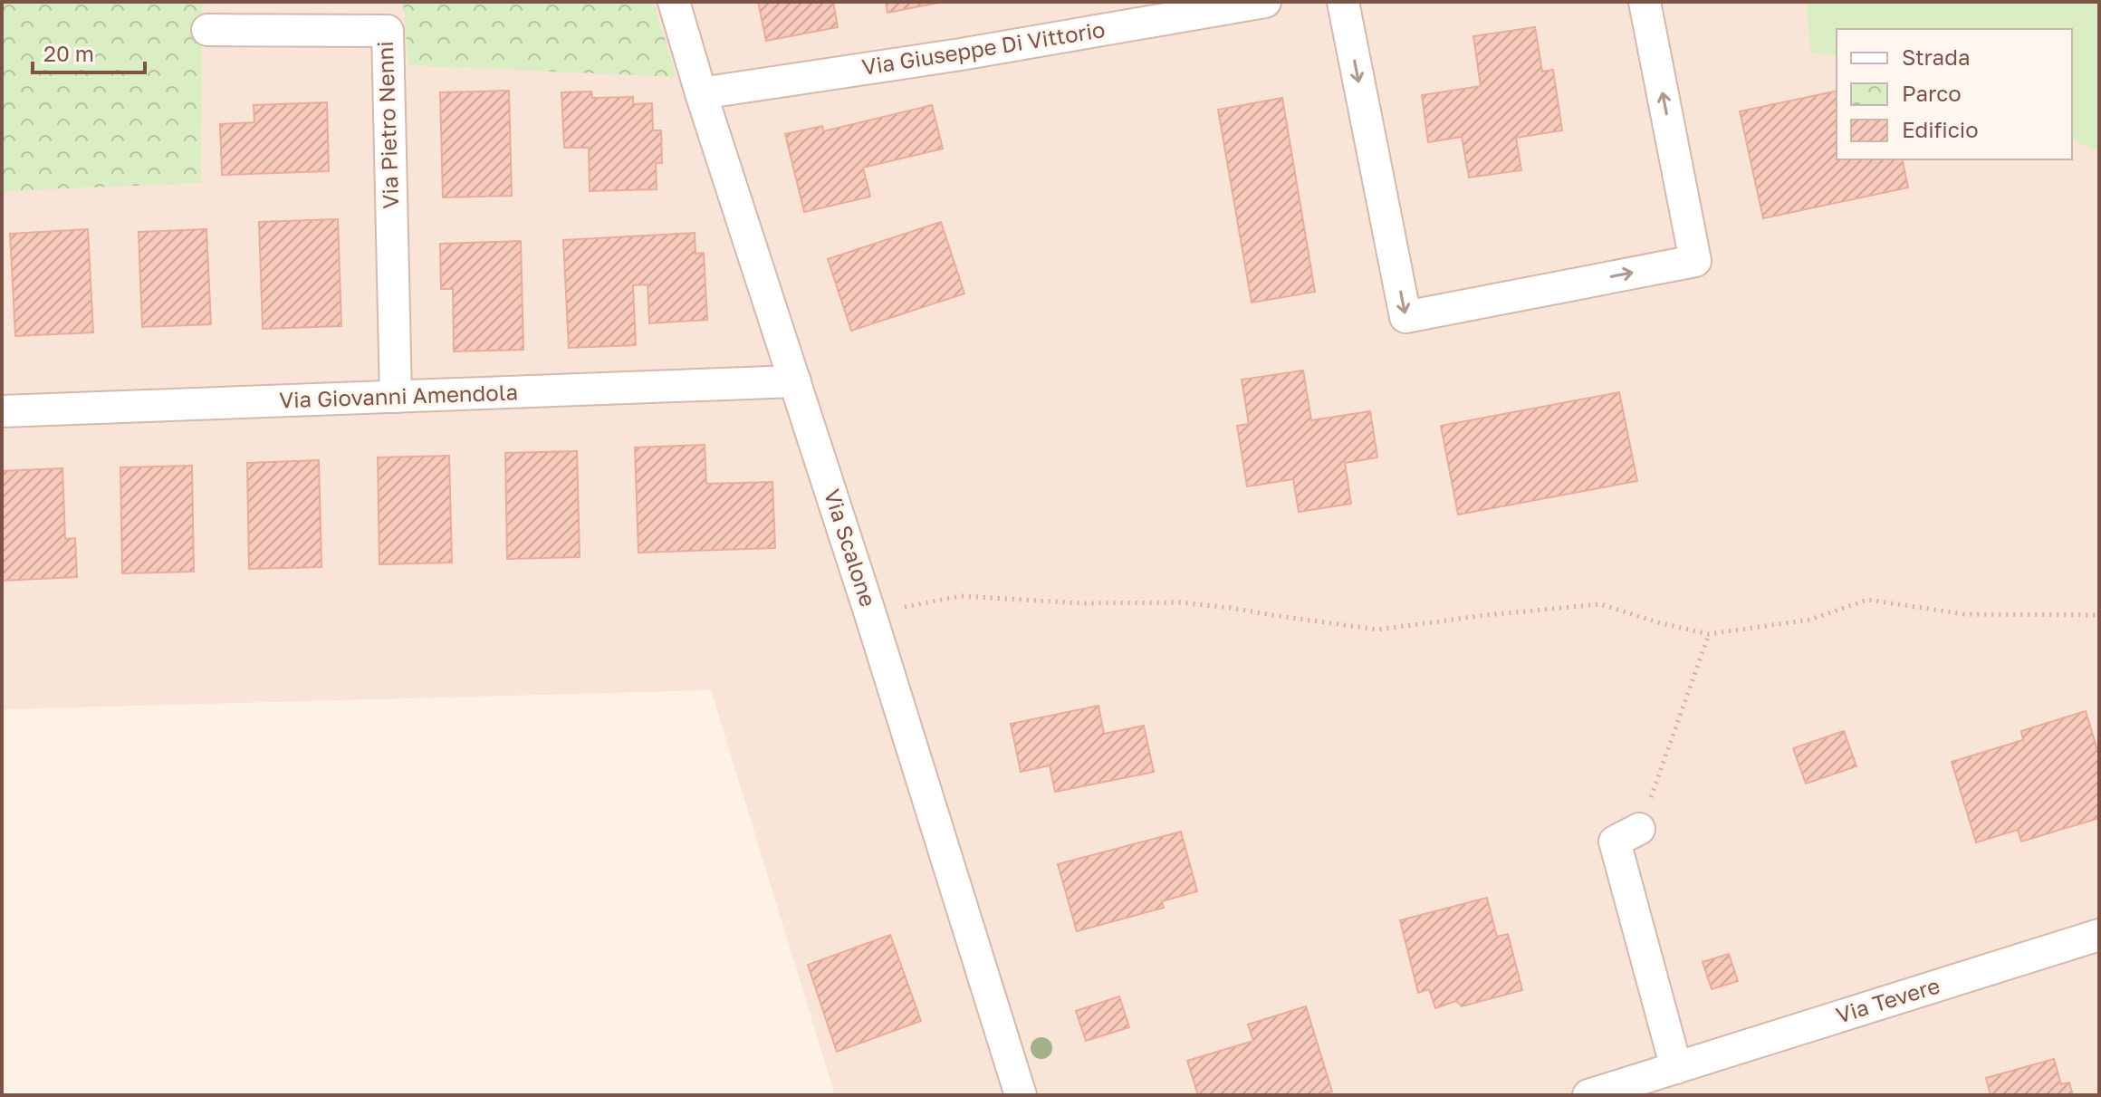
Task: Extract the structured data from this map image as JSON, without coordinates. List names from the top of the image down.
{
  "streets": {
    "street": [
      "Via Giuseppe Di Vittorio",
      "Via Pietro Nenni",
      "Via Giovanni Amendola",
      "Via Scalone",
      "Via Tevere"
    ]
  },
  "crossings": [
    ["Via Giuseppe Di Vittorio", "Via Scalone"],
    ["Via Pietro Nenni", "Via Giovanni Amendola"],
    ["Via Giovanni Amendola", "Via Scalone"]
  ],
  "legend": ["Strada", "Parco", "Edificio"],
  "scale_bar": "20 m"
}
